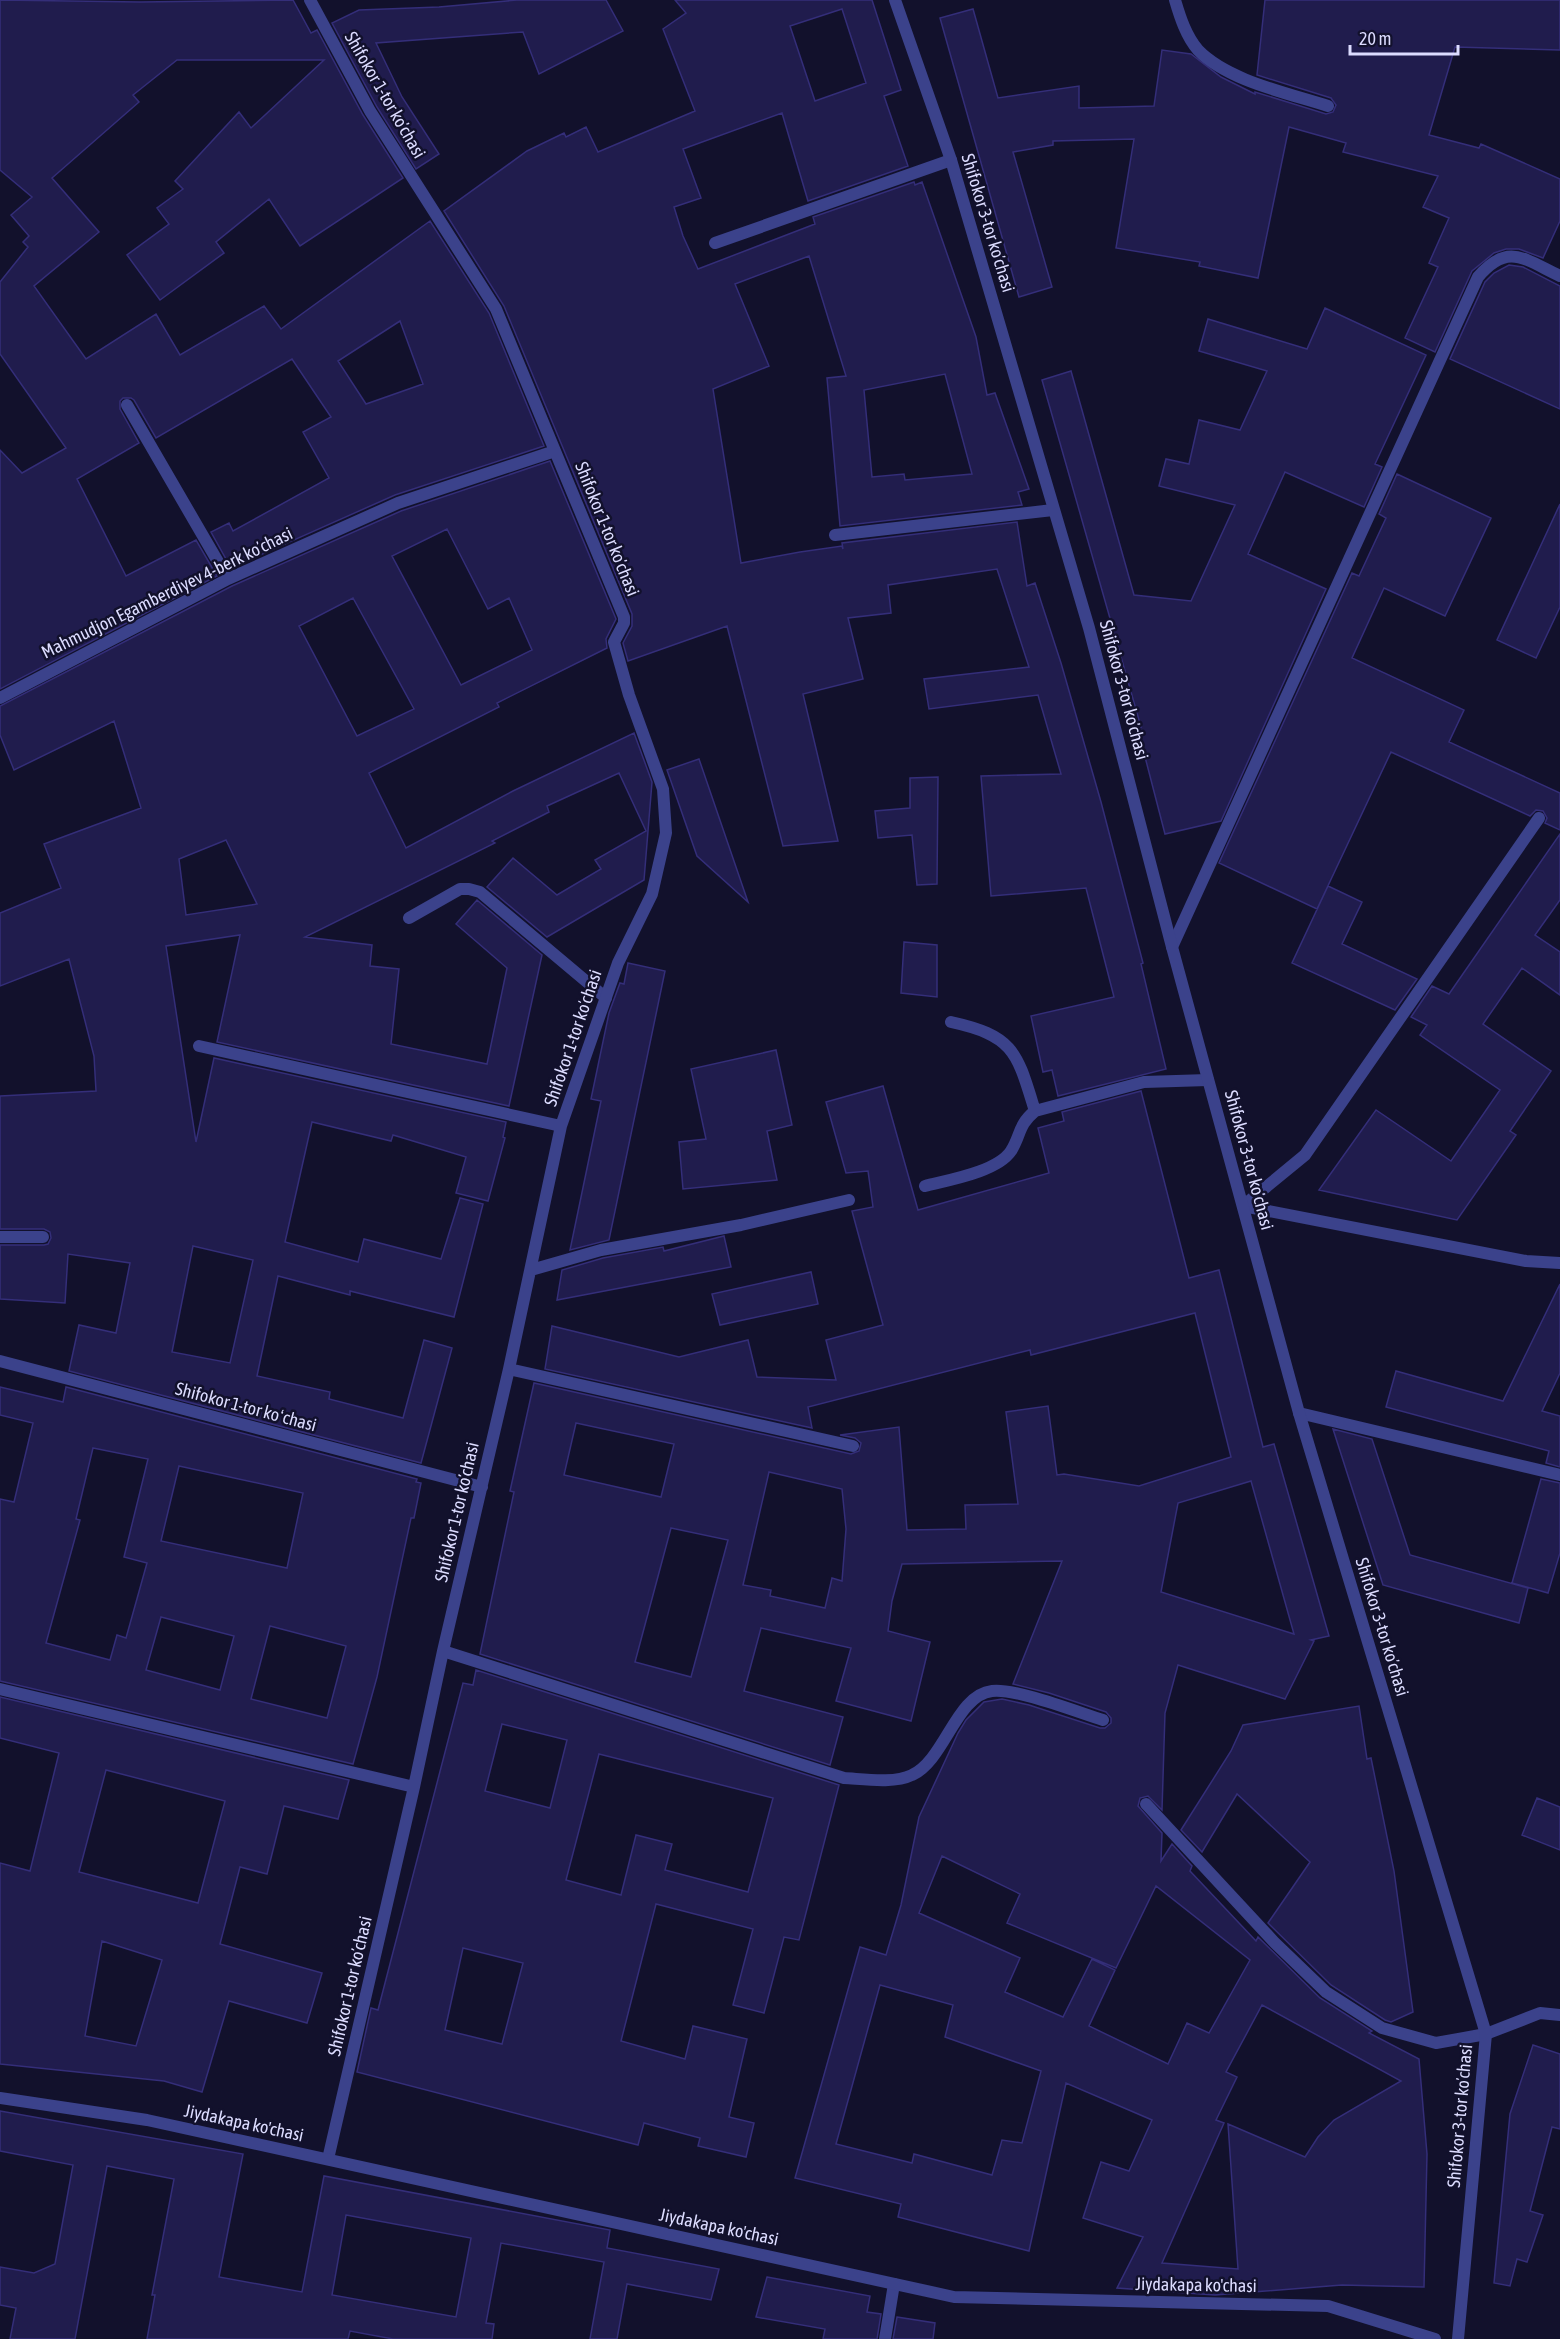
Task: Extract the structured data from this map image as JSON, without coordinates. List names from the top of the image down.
{
  "streets": {
    "street": [
      "Shifokor 1-tor koʼchasi",
      "Shifokor 3-tor koʼchasi",
      "Mahmudjon Egamberdiyev 4-berk koʼchasi",
      "Shifokor 1-tor koʻchasi",
      "Jiydakapa ko'chasi"
    ]
  },
  "crossings": [
    ["Shifokor 1-tor koʼchasi", "Mahmudjon Egamberdiyev 4-berk koʼchasi"],
    ["Shifokor 1-tor koʼchasi", "Shifokor 1-tor koʻchasi"],
    ["Shifokor 1-tor koʼchasi", "Jiydakapa ko'chasi"]
  ],
  "scale_bar": "20 m"
}
